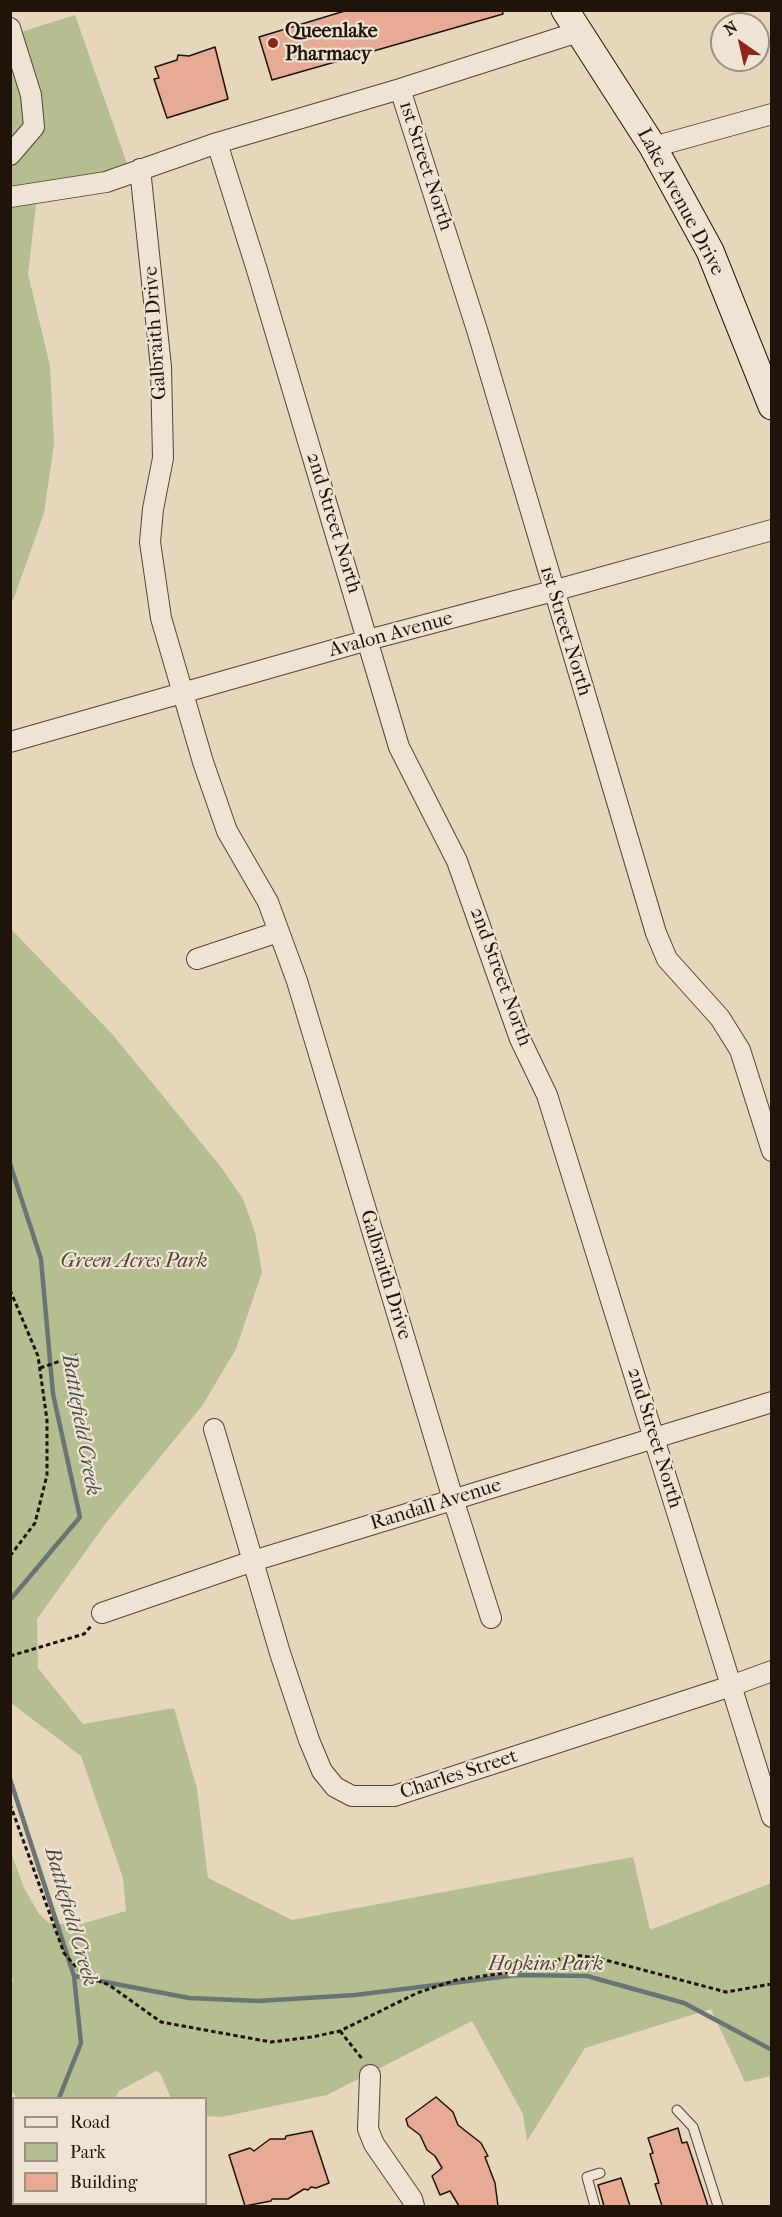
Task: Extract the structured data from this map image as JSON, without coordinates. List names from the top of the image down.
{
  "streets": {
    "street": [
      "1st Street North",
      "Lake Avenue Drive",
      "Galbraith Drive",
      "2nd Street North",
      "Avalon Avenue",
      "Randall Avenue",
      "Charles Street"
    ]
  },
  "crossings": [
    ["1st Street North", "Avalon Avenue"],
    ["Galbraith Drive", "Avalon Avenue"],
    ["Galbraith Drive", "Randall Avenue"],
    ["2nd Street North", "Avalon Avenue"],
    ["2nd Street North", "Randall Avenue"],
    ["2nd Street North", "Charles Street"],
    ["Randall Avenue", "Charles Street"]
  ],
  "water": ["Battlefield Creek"],
  "parks": ["Green Acres Park", "Hopkins Park"],
  "places": ["Queenlake Pharmacy"],
  "legend": ["Road", "Park", "Building"],
  "north": "top left"
}
